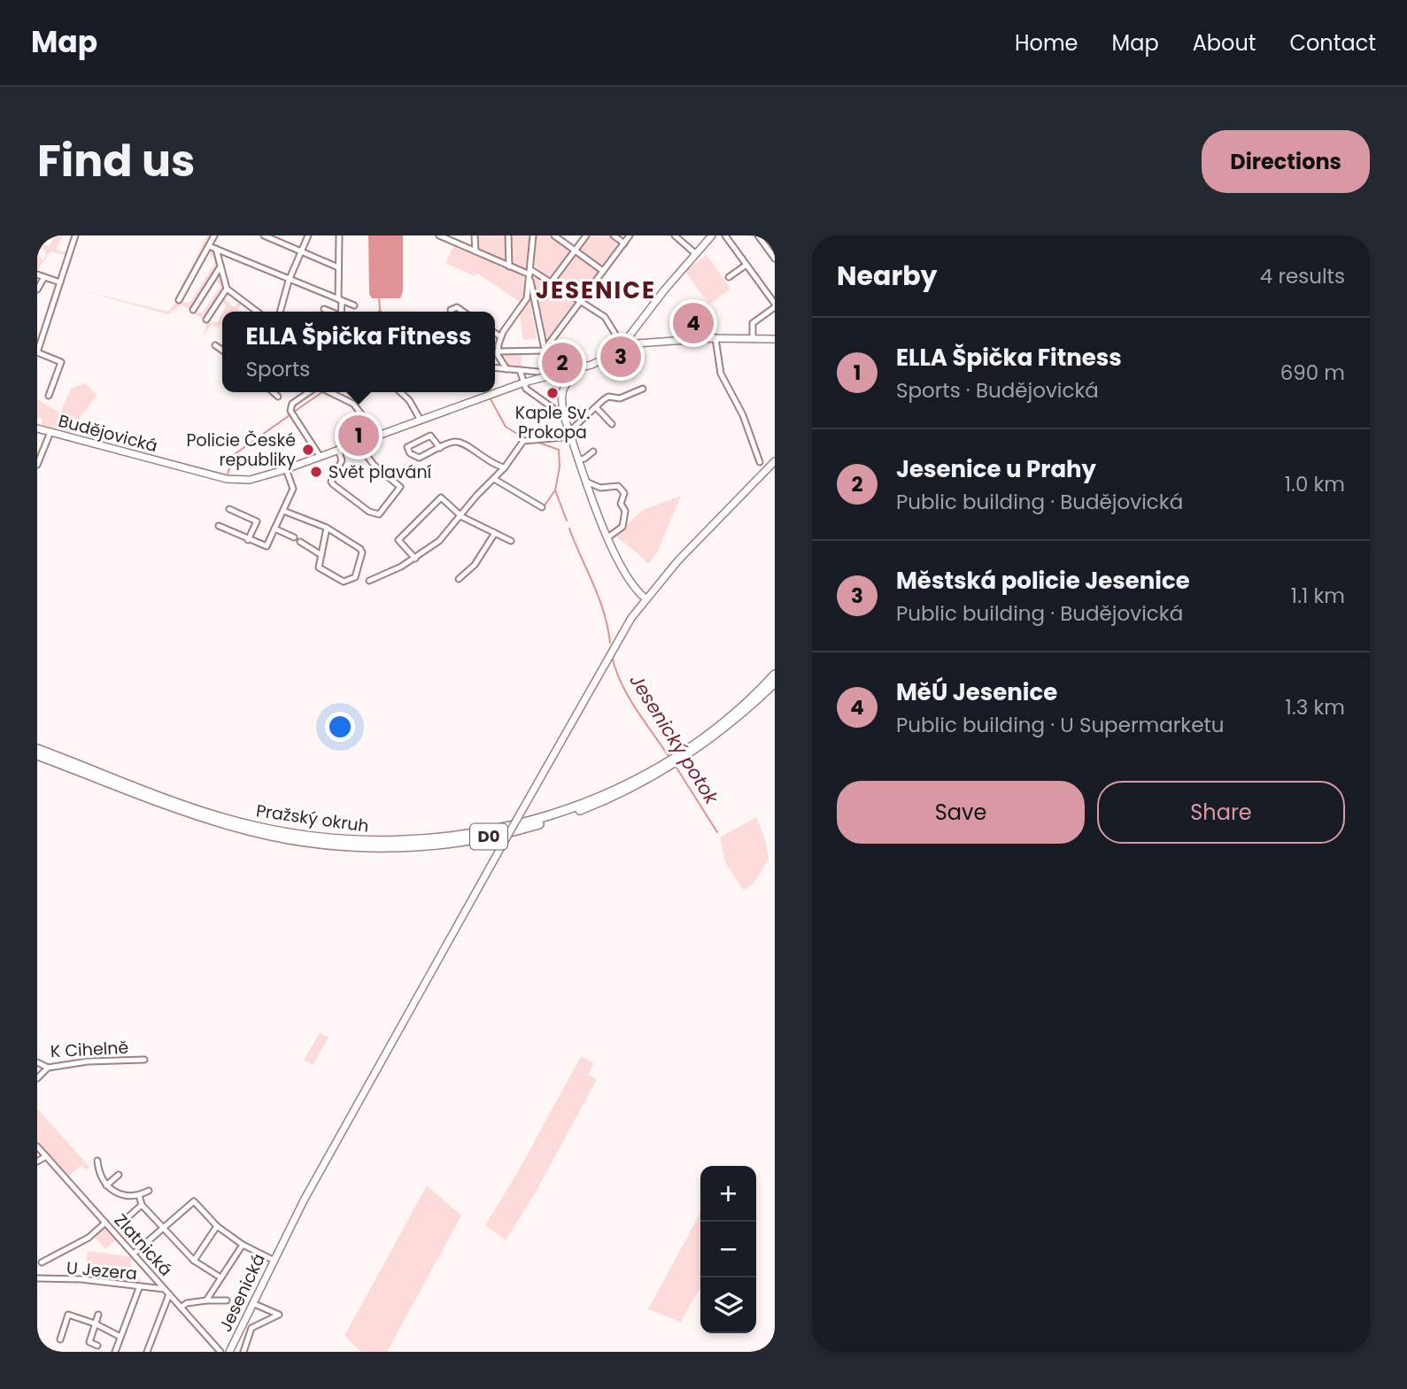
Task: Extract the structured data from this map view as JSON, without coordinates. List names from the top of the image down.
{
  "streets": {
    "highway": ["Pražský okruh", "D0"],
    "main road": ["Budějovická", "Jesenická"],
    "street": ["K Cihelně", "Zlatnická", "U Jezera"]
  },
  "crossings": [
    ["Zlatnická", "U Jezera"]
  ],
  "districts": ["JESENICE"],
  "water": ["Jesenický potok"],
  "places": ["Kaple Sv. Prokopa", "Policie České republiky", "Svět plavání"],
  "page": {
    "header": "Map",
    "nav": [
      "Home",
      "Map",
      "About",
      "Contact"
    ],
    "title": "Find us",
    "buttons": [
      "Directions",
      ["Save", "Share"]
    ],
    "heading": ["Nearby", "4 results"],
    "pins": [
      "4",
      "3",
      "2",
      "1"
    ],
    "popup": ["ELLA Špička Fitness", "Sports"],
    "list": [
      {
        "mark": "1",
        "name": "ELLA Špička Fitness",
        "note": "Sports · Budějovická",
        "value": "690 m"
      },
      {
        "mark": "2",
        "name": "Jesenice u Prahy",
        "note": "Public building · Budějovická",
        "value": "1.0 km"
      },
      {
        "mark": "3",
        "name": "Městská policie Jesenice",
        "note": "Public building · Budějovická",
        "value": "1.1 km"
      },
      {
        "mark": "4",
        "name": "MěÚ Jesenice",
        "note": "Public building · U Supermarketu",
        "value": "1.3 km"
      }
    ],
    "map_buttons": ["+", "−"]
  }
}
